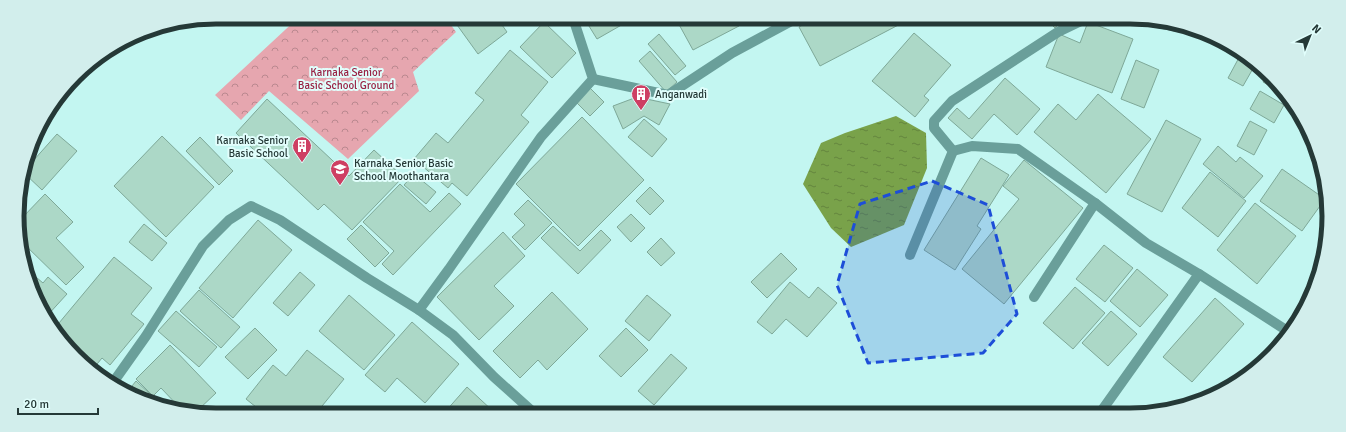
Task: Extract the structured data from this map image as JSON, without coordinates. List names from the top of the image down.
{
  "parks": ["Karnaka Senior Basic School Ground"],
  "places": {
    "building": ["Anganwadi", "Karnaka Senior Basic School"],
    "school or university": ["Karnaka Senior Basic School Moothantara"]
  },
  "scale_bar": "20 m",
  "north": "top right"
}
